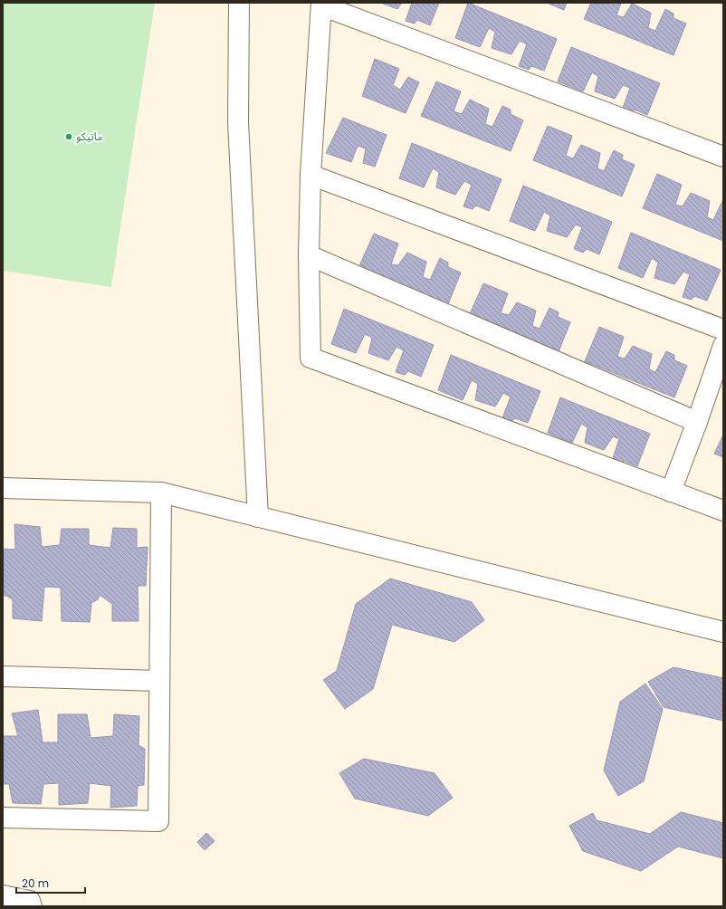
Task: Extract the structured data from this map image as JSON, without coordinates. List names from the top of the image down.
{
  "places": ["ماتيكو"],
  "scale_bar": "20 m"
}
